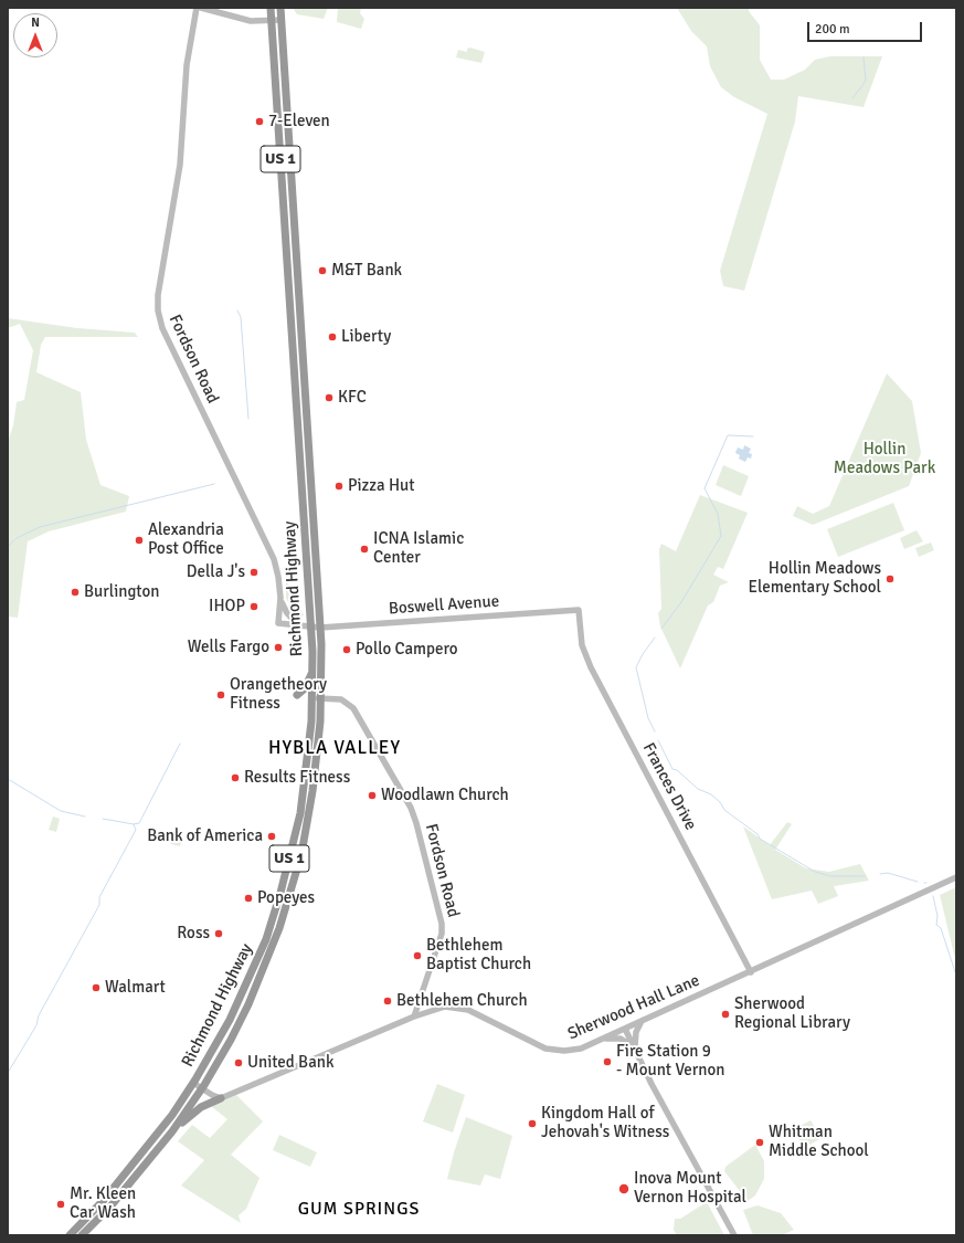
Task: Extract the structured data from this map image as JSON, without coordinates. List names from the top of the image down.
{
  "streets": {
    "highway": ["US 1", "Richmond Highway"],
    "street": [
      "Fordson Road",
      "Boswell Avenue",
      "Frances Drive",
      "Sherwood Hall Lane"
    ]
  },
  "crossings": [
    ["Fordson Road", "Richmond Highway"],
    ["Fordson Road", "Boswell Avenue"],
    ["Fordson Road", "Sherwood Hall Lane"],
    ["Richmond Highway", "Boswell Avenue"],
    ["Boswell Avenue", "Frances Drive"],
    ["Frances Drive", "Sherwood Hall Lane"]
  ],
  "districts": ["HYBLA VALLEY", "GUM SPRINGS"],
  "parks": ["Hollin Meadows Park"],
  "places": [
    "7-Eleven",
    "M&T Bank",
    "Liberty",
    "KFC",
    "Pizza Hut",
    "Alexandria Post Office",
    "ICNA Islamic Center",
    "Della J's",
    "Hollin Meadows Elementary School",
    "Burlington",
    "IHOP",
    "Wells Fargo",
    "Pollo Campero",
    "Orangetheory Fitness",
    "Results Fitness",
    "Woodlawn Church",
    "Bank of America",
    "Popeyes",
    "Ross",
    "Bethlehem Baptist Church",
    "Walmart",
    "Bethlehem Church",
    "Sherwood Regional Library",
    "Fire Station 9 - Mount Vernon",
    "United Bank",
    "Kingdom Hall of Jehovah's Witness",
    "Whitman Middle School",
    "Inova Mount Vernon Hospital",
    "Mr. Kleen Car Wash"
  ],
  "scale_bar": "200 m",
  "north": "top"
}
